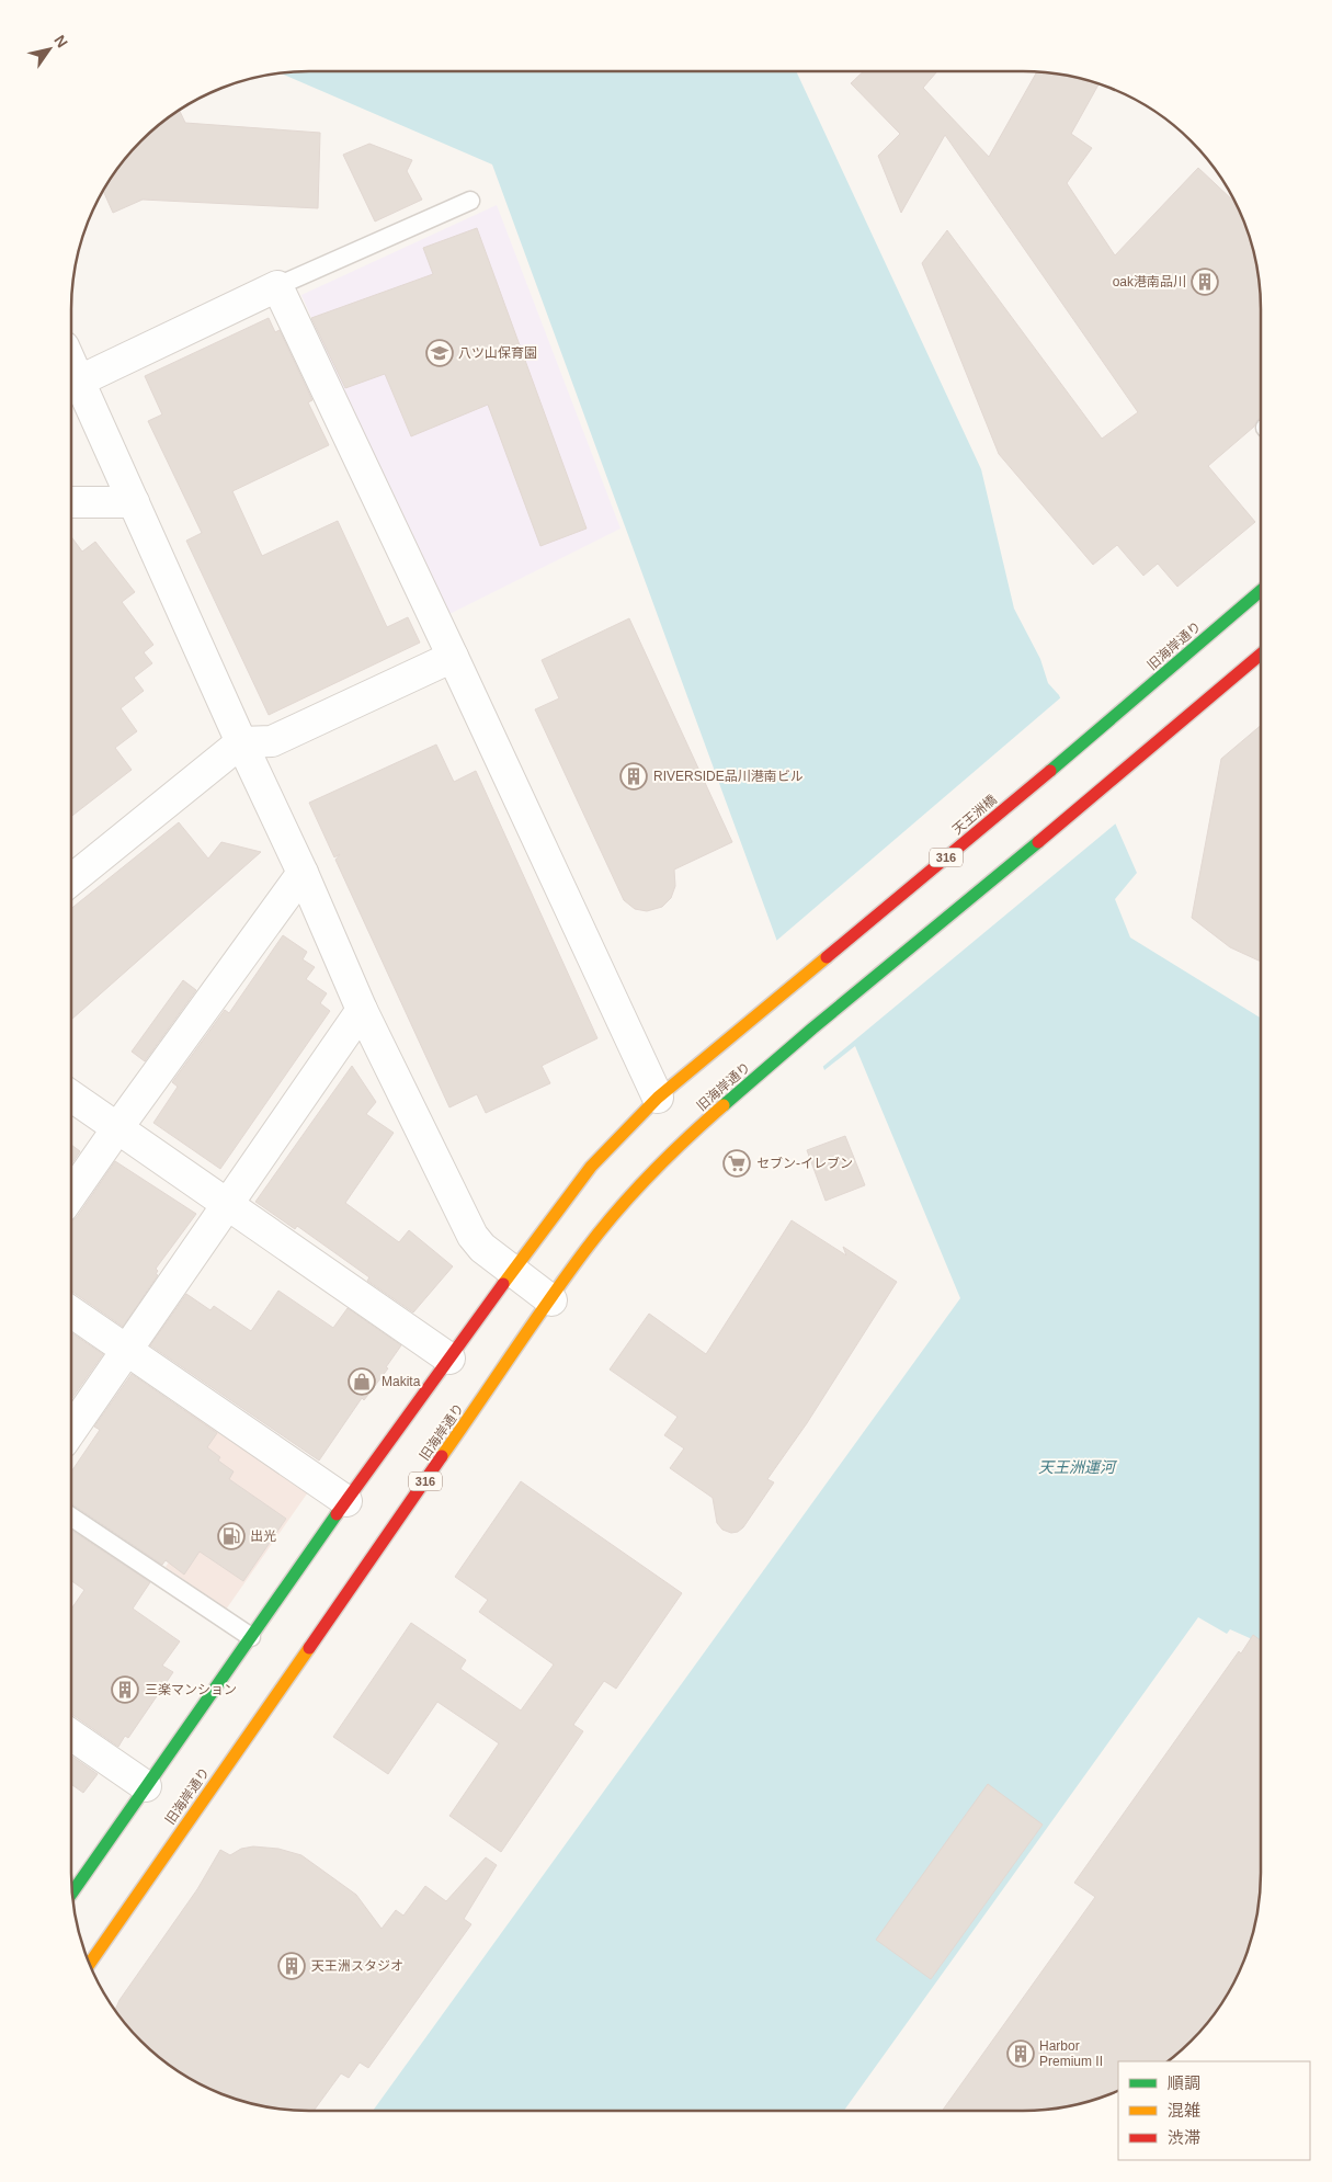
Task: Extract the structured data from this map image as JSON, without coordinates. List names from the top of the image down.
{
  "streets": {
    "main road": ["旧海岸通り", "天王洲橋", "316"]
  },
  "crossings": [
    ["旧海岸通り", "天王洲橋"],
    ["天王洲橋", "316"]
  ],
  "water": ["天王洲運河"],
  "places": {
    "building": [
      "oak港南品川",
      "RIVERSIDE品川港南ビル",
      "三楽マンション",
      "天王洲スタジオ",
      "Harbor Premium II"
    ],
    "school or university": ["八ツ山保育園"],
    "supermarket": ["セブン-イレブン"],
    "shop": ["Makita"],
    "fuel station": ["出光"]
  },
  "legend": ["順調", "混雑", "渋滞"],
  "north": "top right"
}
